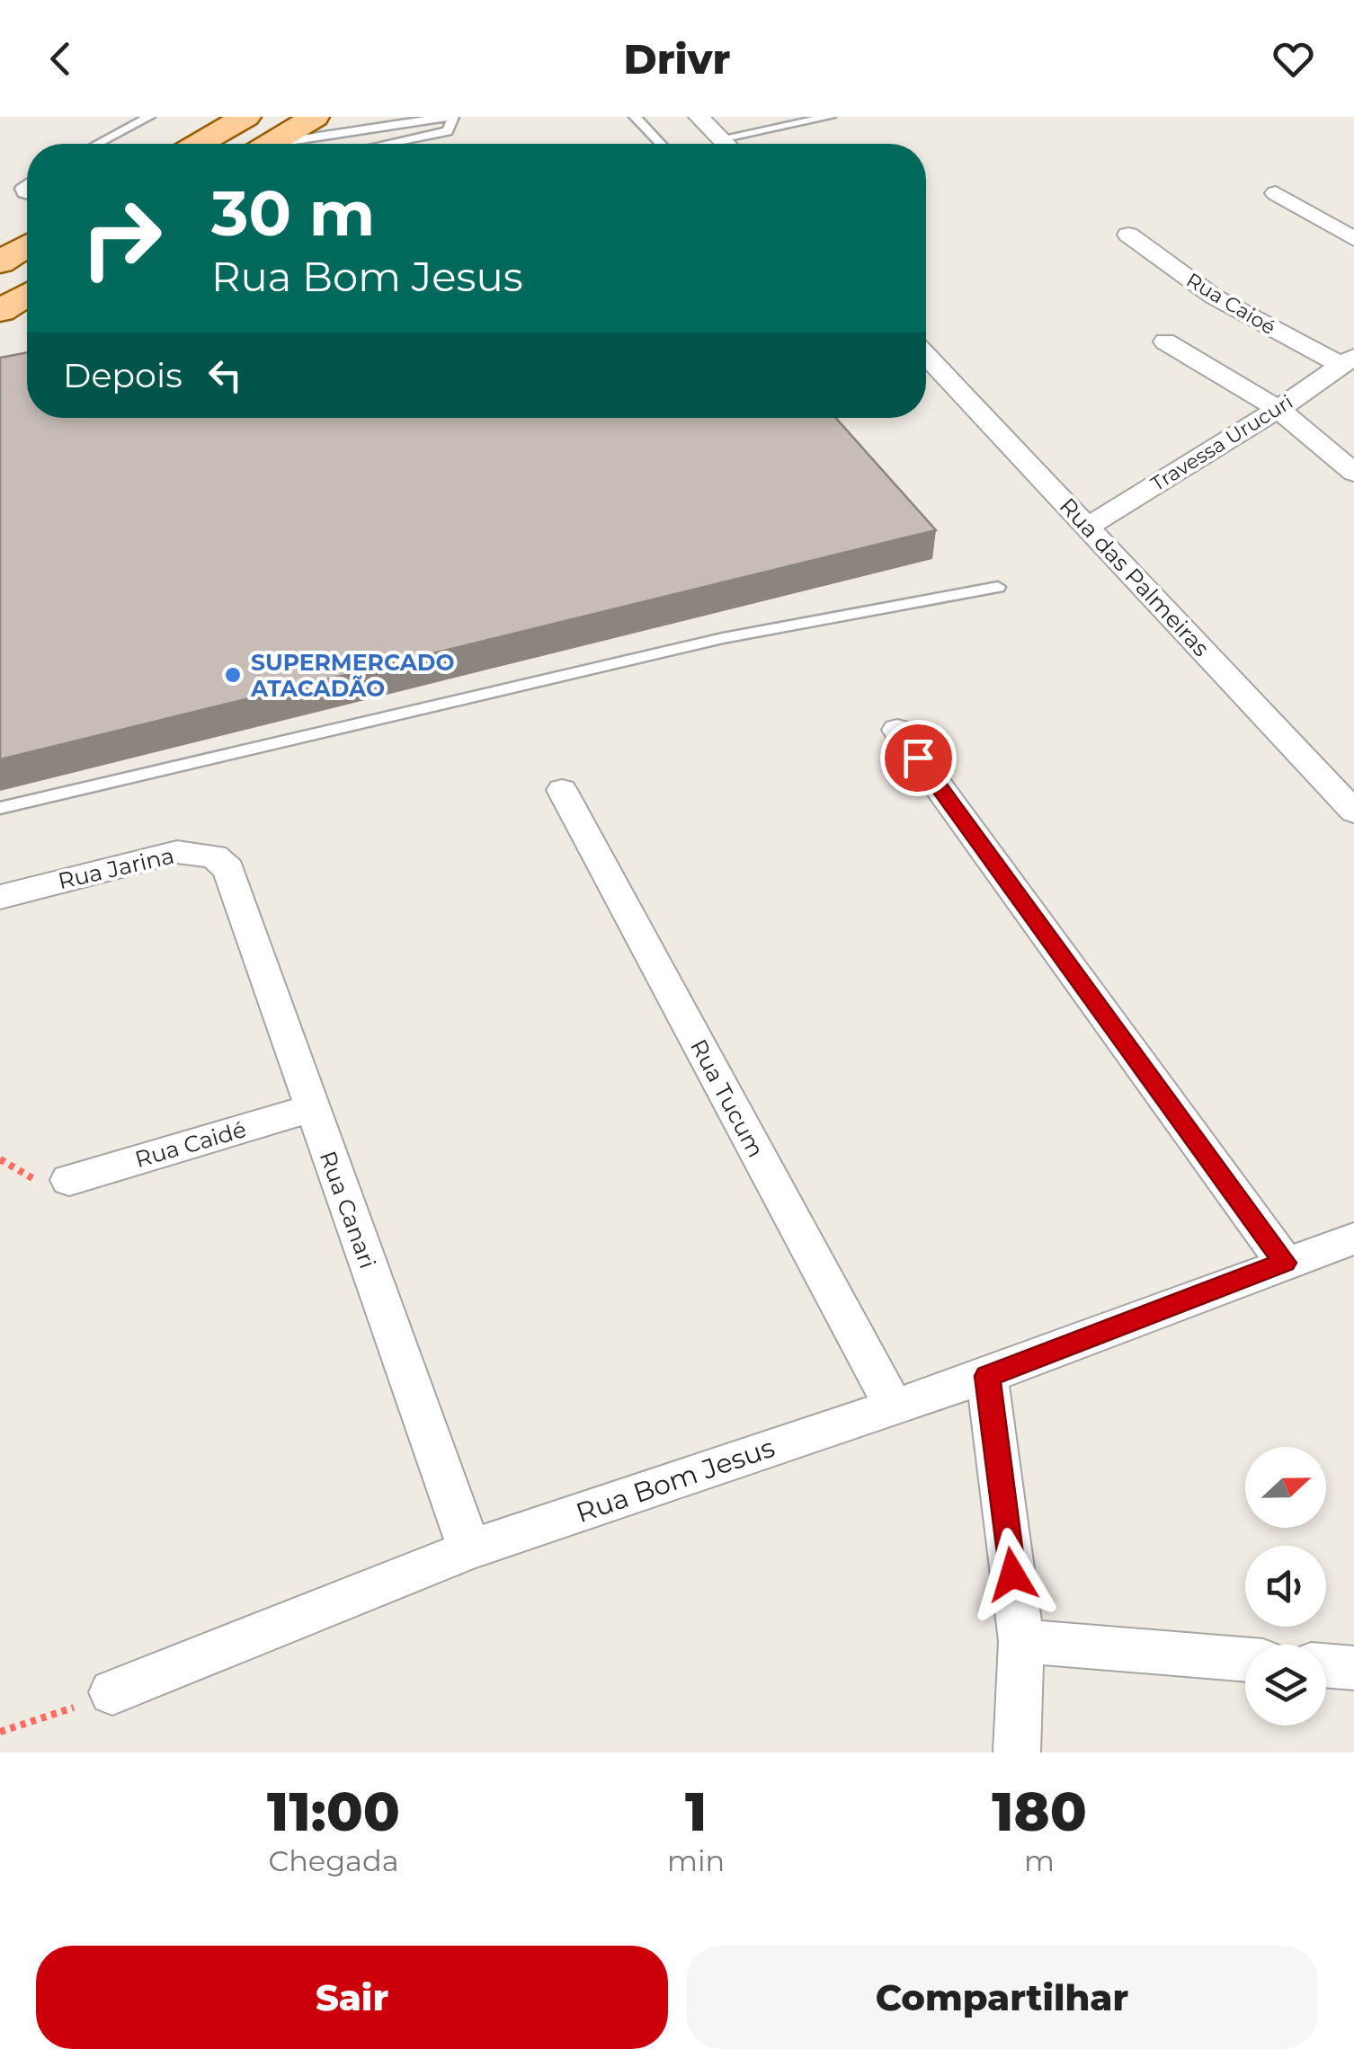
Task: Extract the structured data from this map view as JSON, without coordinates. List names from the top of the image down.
{
  "streets": {
    "street": [
      "Rua Caioé",
      "Travessa Urucuri",
      "Rua das Palmeiras",
      "Rua Jarina",
      "Rua Tucum",
      "Rua Caidé",
      "Rua Canari",
      "Rua Bom Jesus"
    ]
  },
  "crossings": [
    ["Rua Caioé", "Travessa Urucuri"],
    ["Travessa Urucuri", "Rua das Palmeiras"],
    ["Rua Jarina", "Rua Canari"],
    ["Rua Tucum", "Rua Bom Jesus"],
    ["Rua Caidé", "Rua Canari"],
    ["Rua Canari", "Rua Bom Jesus"]
  ],
  "places": ["SUPERMERCADO ATACADÃO"],
  "north": "right",
  "page": {
    "header": "Drivr",
    "turn": ["30 m", "Rua Bom Jesus"],
    "then": "Depois",
    "eta": [
      "11:00",
      "Chegada",
      "1",
      "min",
      "180",
      "m"
    ],
    "buttons": ["Sair", "Compartilhar"]
  }
}
